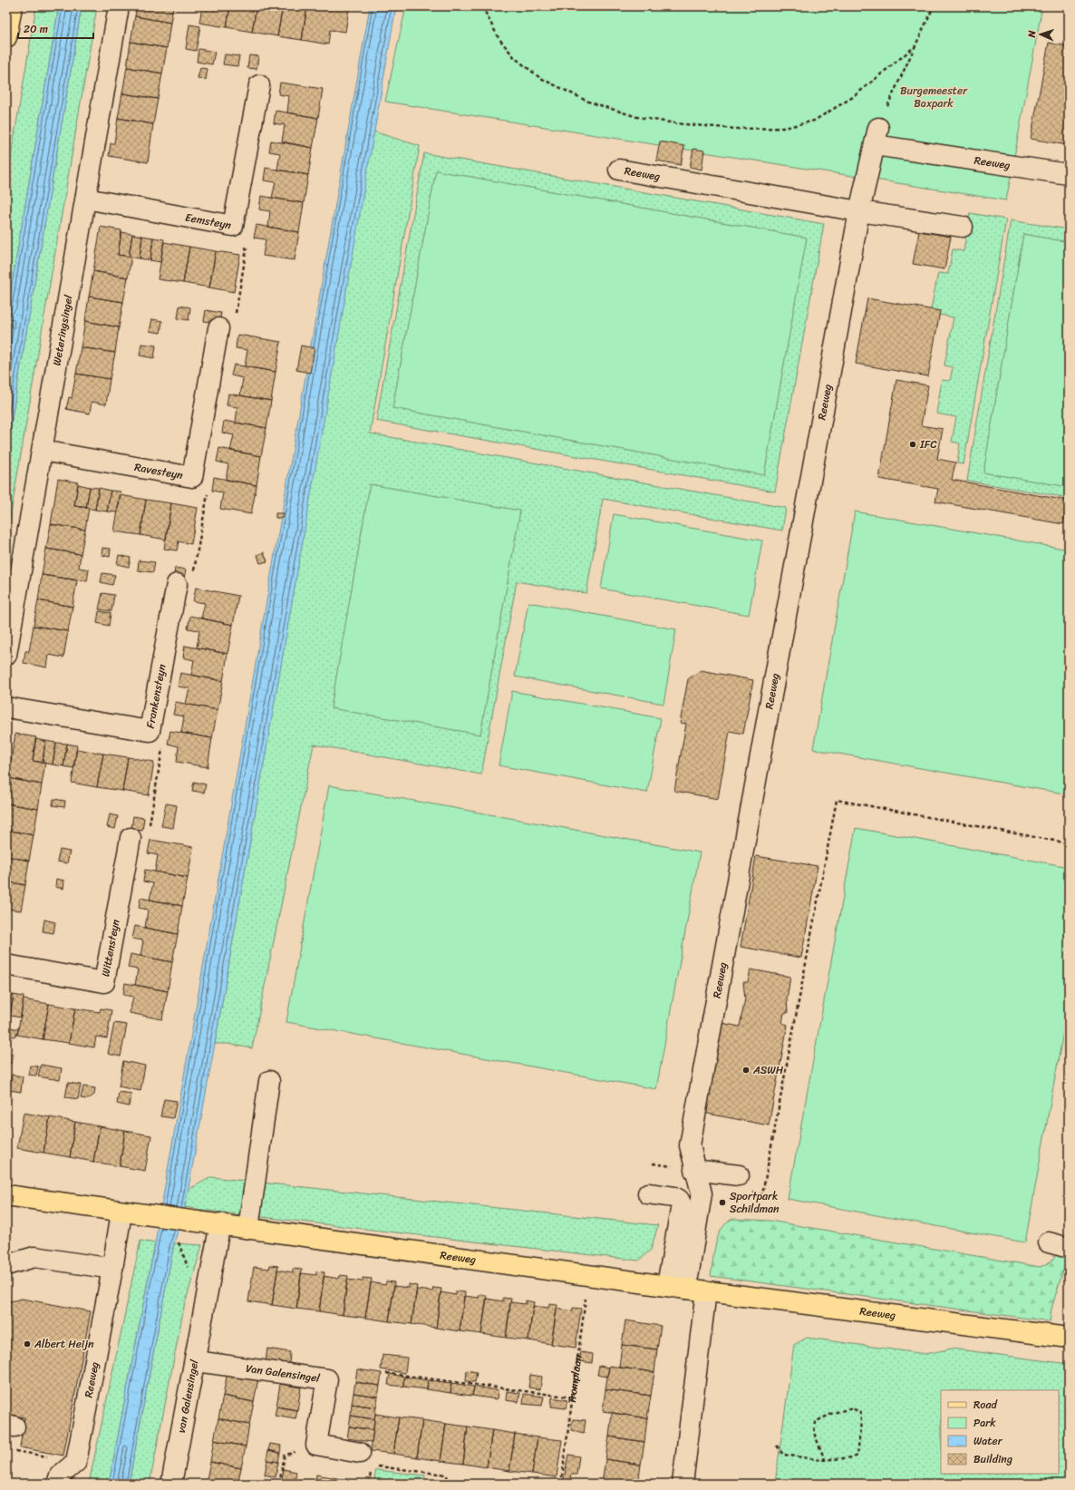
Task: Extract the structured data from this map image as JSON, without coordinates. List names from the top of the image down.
{
  "streets": {
    "main road": ["Reeweg"],
    "street": [
      "Eemsteyn",
      "Weteringsingel",
      "Ravesteyn",
      "Frankensteyn",
      "Wittensteyn",
      "Van Galensingel",
      "van Galensingel"
    ],
    "path": ["Tromplaan"]
  },
  "crossings": [
    ["Reeweg", "Tromplaan"],
    ["Reeweg", "van Galensingel"],
    ["Eemsteyn", "Weteringsingel"],
    ["Weteringsingel", "Ravesteyn"],
    ["Van Galensingel", "van Galensingel"]
  ],
  "parks": ["Burgemeester Baxpark"],
  "places": [
    "IFC",
    "ASWH",
    "Sportpark Schildman",
    "Albert Heijn"
  ],
  "legend": [
    "Road",
    "Park",
    "Water",
    "Building"
  ],
  "scale_bar": "20 m",
  "north": "left"
}
